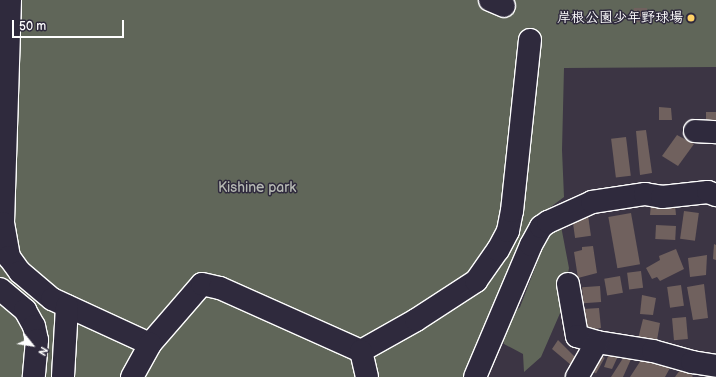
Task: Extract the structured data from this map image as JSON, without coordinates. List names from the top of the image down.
{
  "parks": ["Kishine park"],
  "places": ["岸根公園少年野球場"],
  "scale_bar": "50 m",
  "north": "bottom right"
}
